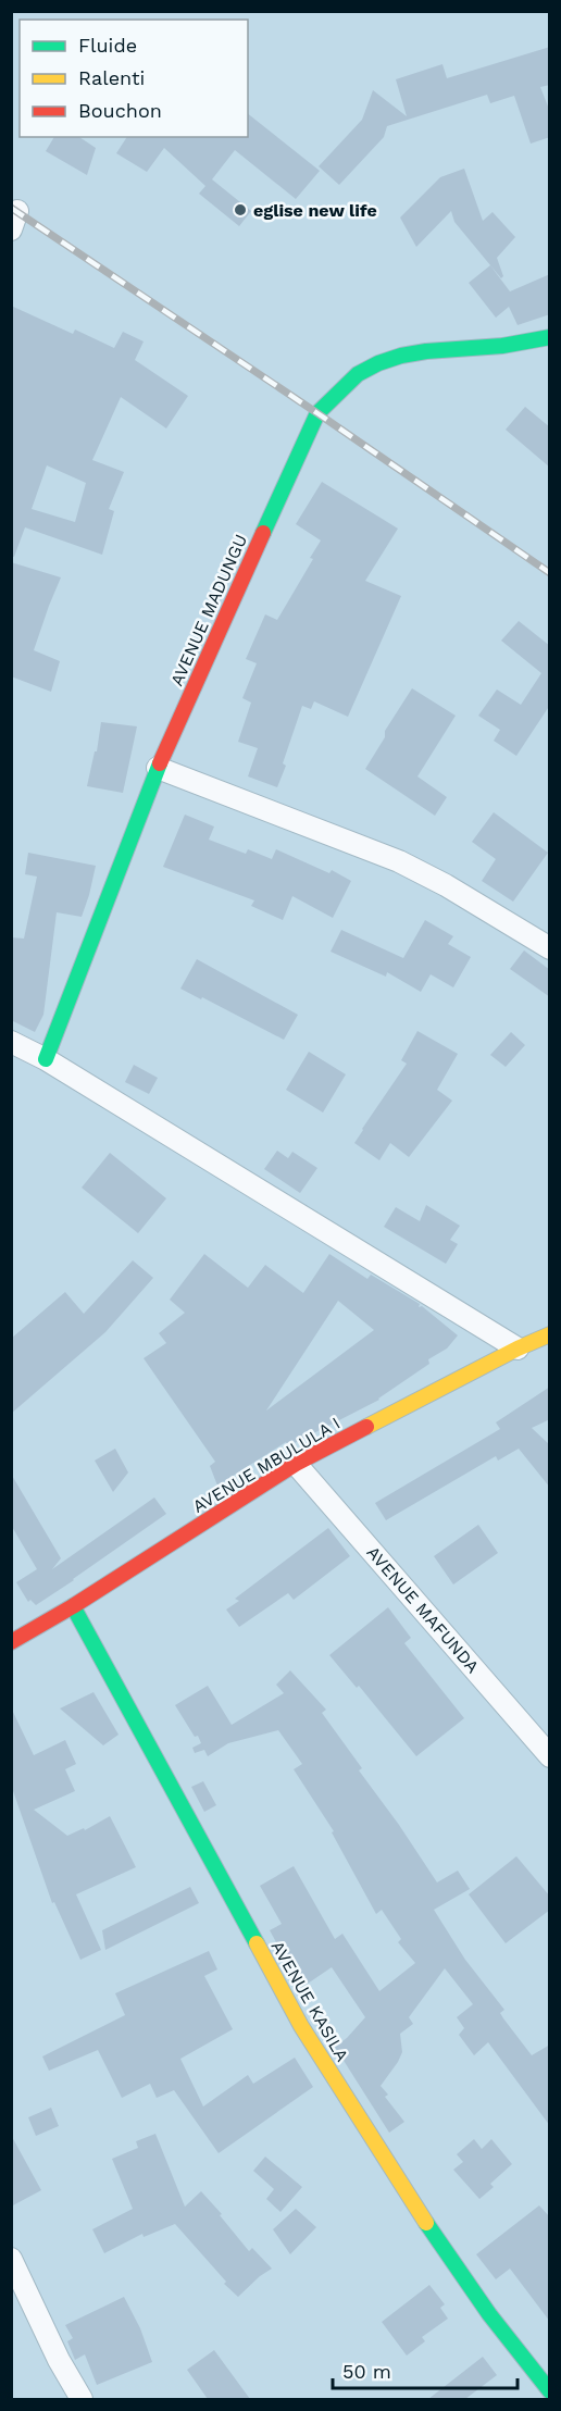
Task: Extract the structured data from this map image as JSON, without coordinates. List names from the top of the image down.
{
  "streets": {
    "street": [
      "AVENUE MADUNGU",
      "AVENUE MBULULA I",
      "AVENUE MAFUNDA",
      "AVENUE KASILA"
    ]
  },
  "crossings": [
    ["AVENUE MBULULA I", "AVENUE MAFUNDA"],
    ["AVENUE MBULULA I", "AVENUE KASILA"]
  ],
  "places": ["eglise new life"],
  "legend": ["Fluide", "Ralenti", "Bouchon"],
  "scale_bar": "50 m"
}
